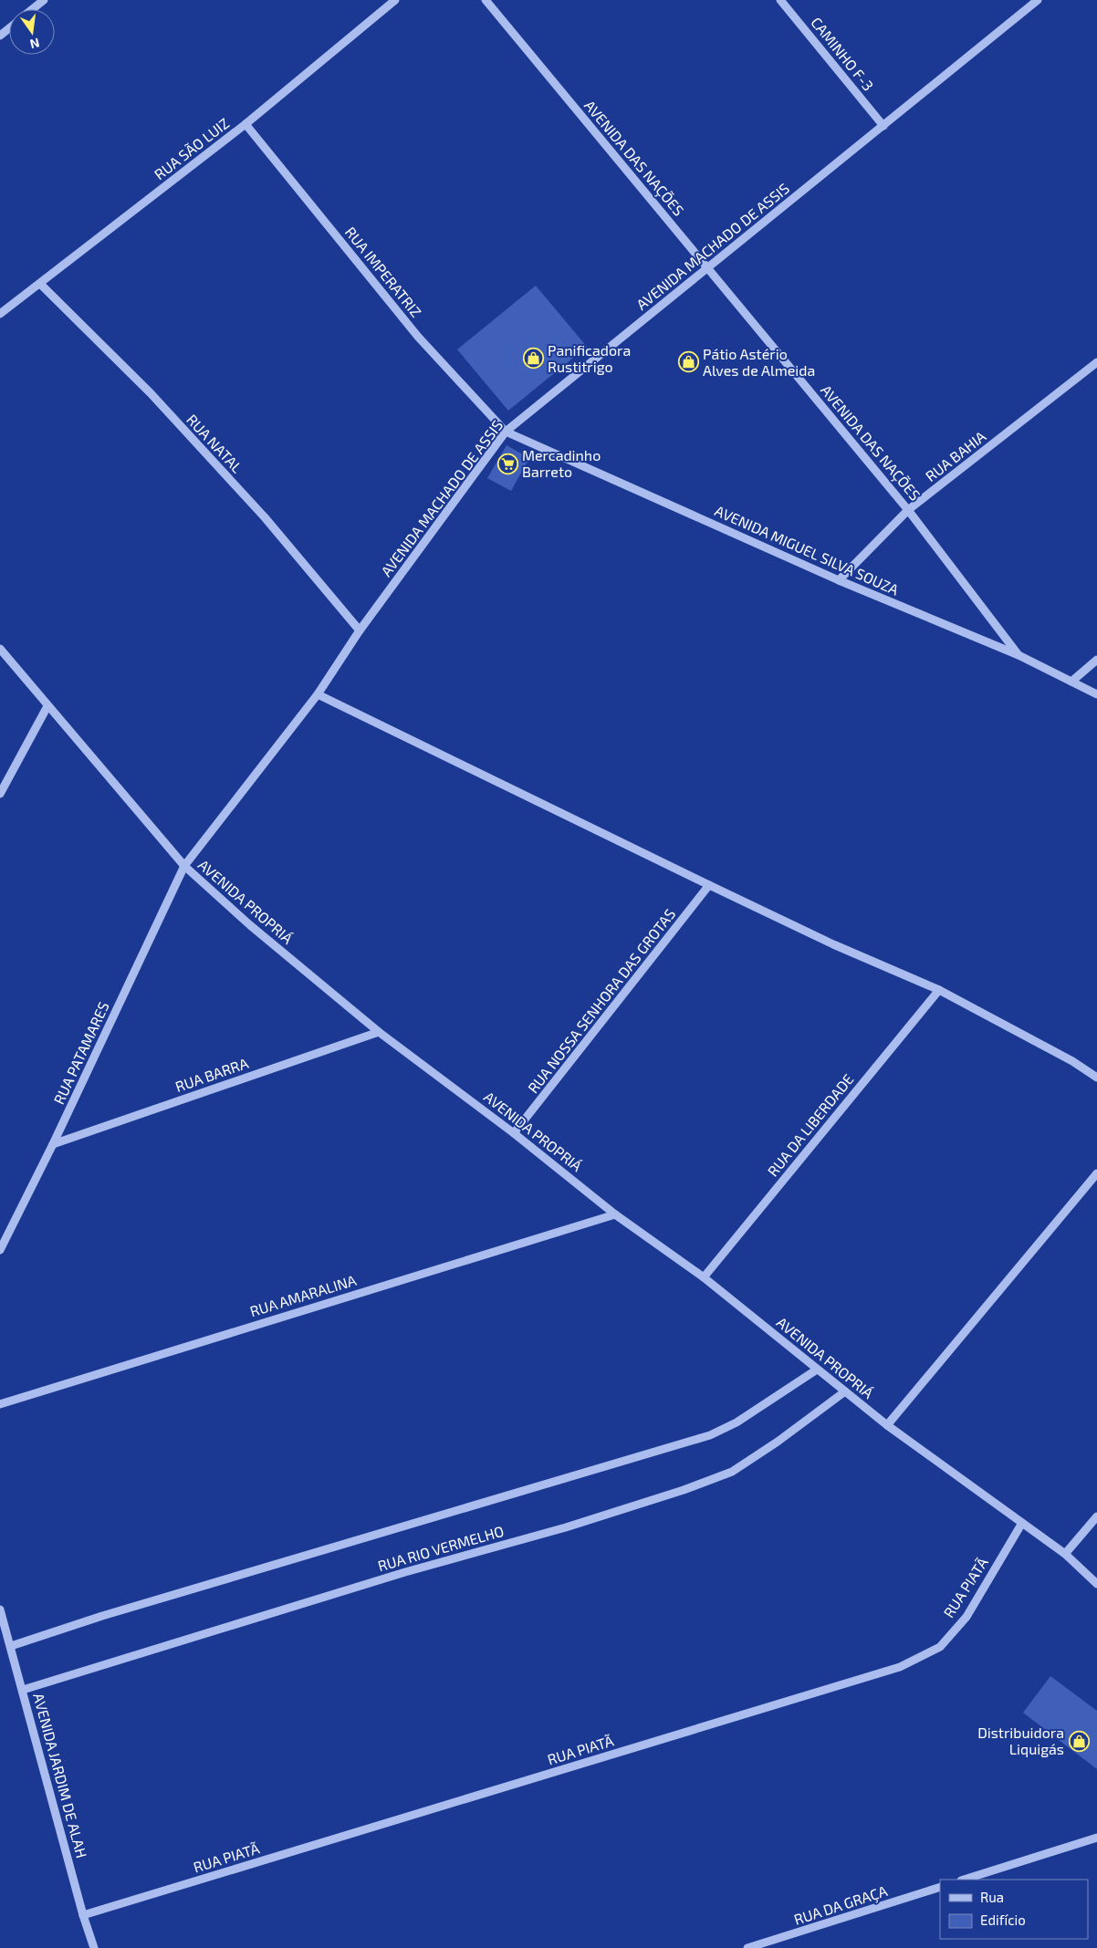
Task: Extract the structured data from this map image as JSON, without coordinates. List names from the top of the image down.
{
  "streets": {
    "street": [
      "CAMINHO F-3",
      "RUA SÃO LUIZ",
      "AVENIDA DAS NAÇÕES",
      "AVENIDA MACHADO DE ASSIS",
      "RUA IMPERATRIZ",
      "RUA NATAL",
      "RUA BAHIA",
      "AVENIDA MIGUEL SILVA SOUZA",
      "AVENIDA PROPRIÁ",
      "RUA NOSSA SENHORA DAS GROTAS",
      "RUA PATAMARES",
      "RUA BARRA",
      "RUA DA LIBERDADE",
      "RUA AMARALINA",
      "RUA RIO VERMELHO",
      "RUA PIATÃ",
      "AVENIDA JARDIM DE ALAH",
      "RUA DA GRAÇA"
    ]
  },
  "crossings": [
    ["CAMINHO F-3", "AVENIDA MACHADO DE ASSIS"],
    ["RUA SÃO LUIZ", "RUA IMPERATRIZ"],
    ["RUA SÃO LUIZ", "RUA NATAL"],
    ["AVENIDA DAS NAÇÕES", "AVENIDA MACHADO DE ASSIS"],
    ["AVENIDA DAS NAÇÕES", "RUA BAHIA"],
    ["AVENIDA DAS NAÇÕES", "AVENIDA MIGUEL SILVA SOUZA"],
    ["AVENIDA MACHADO DE ASSIS", "RUA IMPERATRIZ"],
    ["AVENIDA MACHADO DE ASSIS", "RUA NATAL"],
    ["AVENIDA MACHADO DE ASSIS", "AVENIDA MIGUEL SILVA SOUZA"],
    ["AVENIDA MACHADO DE ASSIS", "AVENIDA PROPRIÁ"],
    ["AVENIDA MACHADO DE ASSIS", "RUA PATAMARES"],
    ["RUA IMPERATRIZ", "AVENIDA MIGUEL SILVA SOUZA"],
    ["RUA BAHIA", "AVENIDA MIGUEL SILVA SOUZA"],
    ["AVENIDA PROPRIÁ", "RUA NOSSA SENHORA DAS GROTAS"],
    ["AVENIDA PROPRIÁ", "RUA PATAMARES"],
    ["AVENIDA PROPRIÁ", "RUA BARRA"],
    ["AVENIDA PROPRIÁ", "RUA DA LIBERDADE"],
    ["AVENIDA PROPRIÁ", "RUA AMARALINA"],
    ["AVENIDA PROPRIÁ", "RUA RIO VERMELHO"],
    ["AVENIDA PROPRIÁ", "RUA PIATÃ"],
    ["RUA PATAMARES", "RUA BARRA"],
    ["RUA RIO VERMELHO", "AVENIDA JARDIM DE ALAH"],
    ["RUA PIATÃ", "AVENIDA JARDIM DE ALAH"]
  ],
  "places": {
    "shop": ["Panificadora Rustitrigo", "Pátio Astério Alves de Almeida", "Distribuidora Liquigás"],
    "supermarket": ["Mercadinho Barreto"]
  },
  "legend": ["Rua", "Edifício"],
  "north": "bottom"
}
